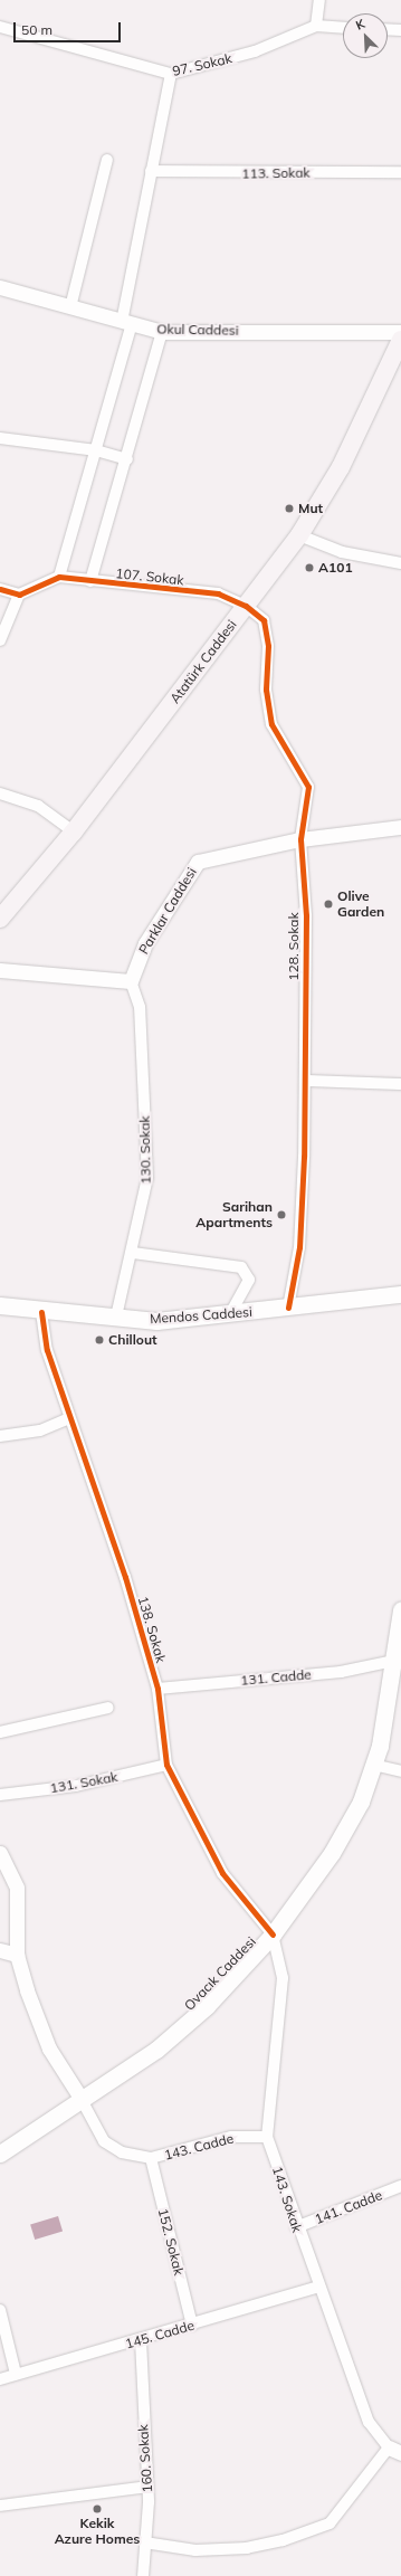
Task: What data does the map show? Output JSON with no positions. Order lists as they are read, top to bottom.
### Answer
{
  "streets": {
    "main road": ["Atatürk Caddesi", "Mendos Caddesi", "Ovacık Caddesi"],
    "street": [
      "97. Sokak",
      "113. Sokak",
      "Okul Caddesi",
      "107. Sokak",
      "Parklar Caddesi",
      "128. Sokak",
      "130. Sokak",
      "138. Sokak",
      "131. Cadde",
      "131. Sokak",
      "143. Cadde",
      "143. Sokak",
      "141. Cadde",
      "152. Sokak",
      "145. Cadde",
      "160. Sokak"
    ]
  },
  "crossings": [
    ["107. Sokak", "Atatürk Caddesi"],
    ["107. Sokak", "128. Sokak"],
    ["Atatürk Caddesi", "128. Sokak"],
    ["Parklar Caddesi", "128. Sokak"],
    ["Parklar Caddesi", "130. Sokak"],
    ["128. Sokak", "Mendos Caddesi"],
    ["130. Sokak", "Mendos Caddesi"],
    ["Mendos Caddesi", "138. Sokak"],
    ["138. Sokak", "131. Cadde"],
    ["138. Sokak", "131. Sokak"],
    ["138. Sokak", "Ovacık Caddesi"],
    ["138. Sokak", "143. Sokak"],
    ["131. Cadde", "Ovacık Caddesi"],
    ["Ovacık Caddesi", "143. Cadde"],
    ["Ovacık Caddesi", "143. Sokak"],
    ["143. Cadde", "143. Sokak"],
    ["143. Cadde", "152. Sokak"],
    ["143. Sokak", "141. Cadde"],
    ["143. Sokak", "145. Cadde"],
    ["152. Sokak", "145. Cadde"],
    ["145. Cadde", "160. Sokak"]
  ],
  "places": [
    "Mut",
    "A101",
    "Olive Garden",
    "Sarihan Apartments",
    "Chillout",
    "Kekik Azure Homes"
  ],
  "scale_bar": "50 m",
  "north": "top left"
}
